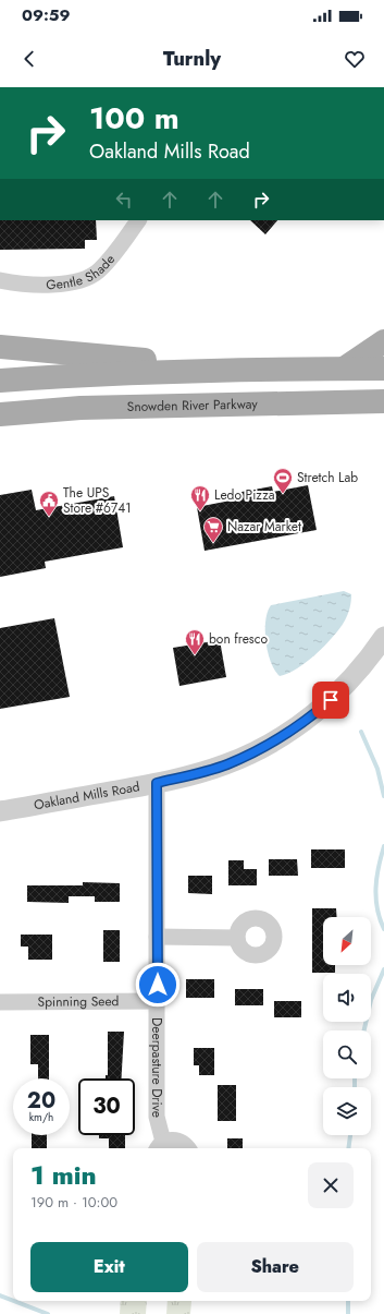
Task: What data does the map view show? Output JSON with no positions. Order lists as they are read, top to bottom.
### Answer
{
  "streets": {
    "main road": ["Snowden River Parkway"],
    "street": [
      "Gentle Shade",
      "Oakland Mills Road",
      "Spinning Seed",
      "Deerpasture Drive"
    ]
  },
  "crossings": [
    ["Oakland Mills Road", "Deerpasture Drive"],
    ["Spinning Seed", "Deerpasture Drive"]
  ],
  "places": {
    "sports": ["Stretch Lab"],
    "restaurant": ["Ledo Pizza", "bon fresco"],
    "public building": ["The UPS Store #6741"],
    "supermarket": ["Nazar Market"]
  },
  "north": "bottom left",
  "page": {
    "status": "09:59",
    "header": "Turnly",
    "turn": ["100 m", "Oakland Mills Road"],
    "speed": "20 km/h",
    "limit": "30",
    "heading": ["1 min", "190 m · 10:00"],
    "buttons": ["Exit", "Share"]
  }
}
